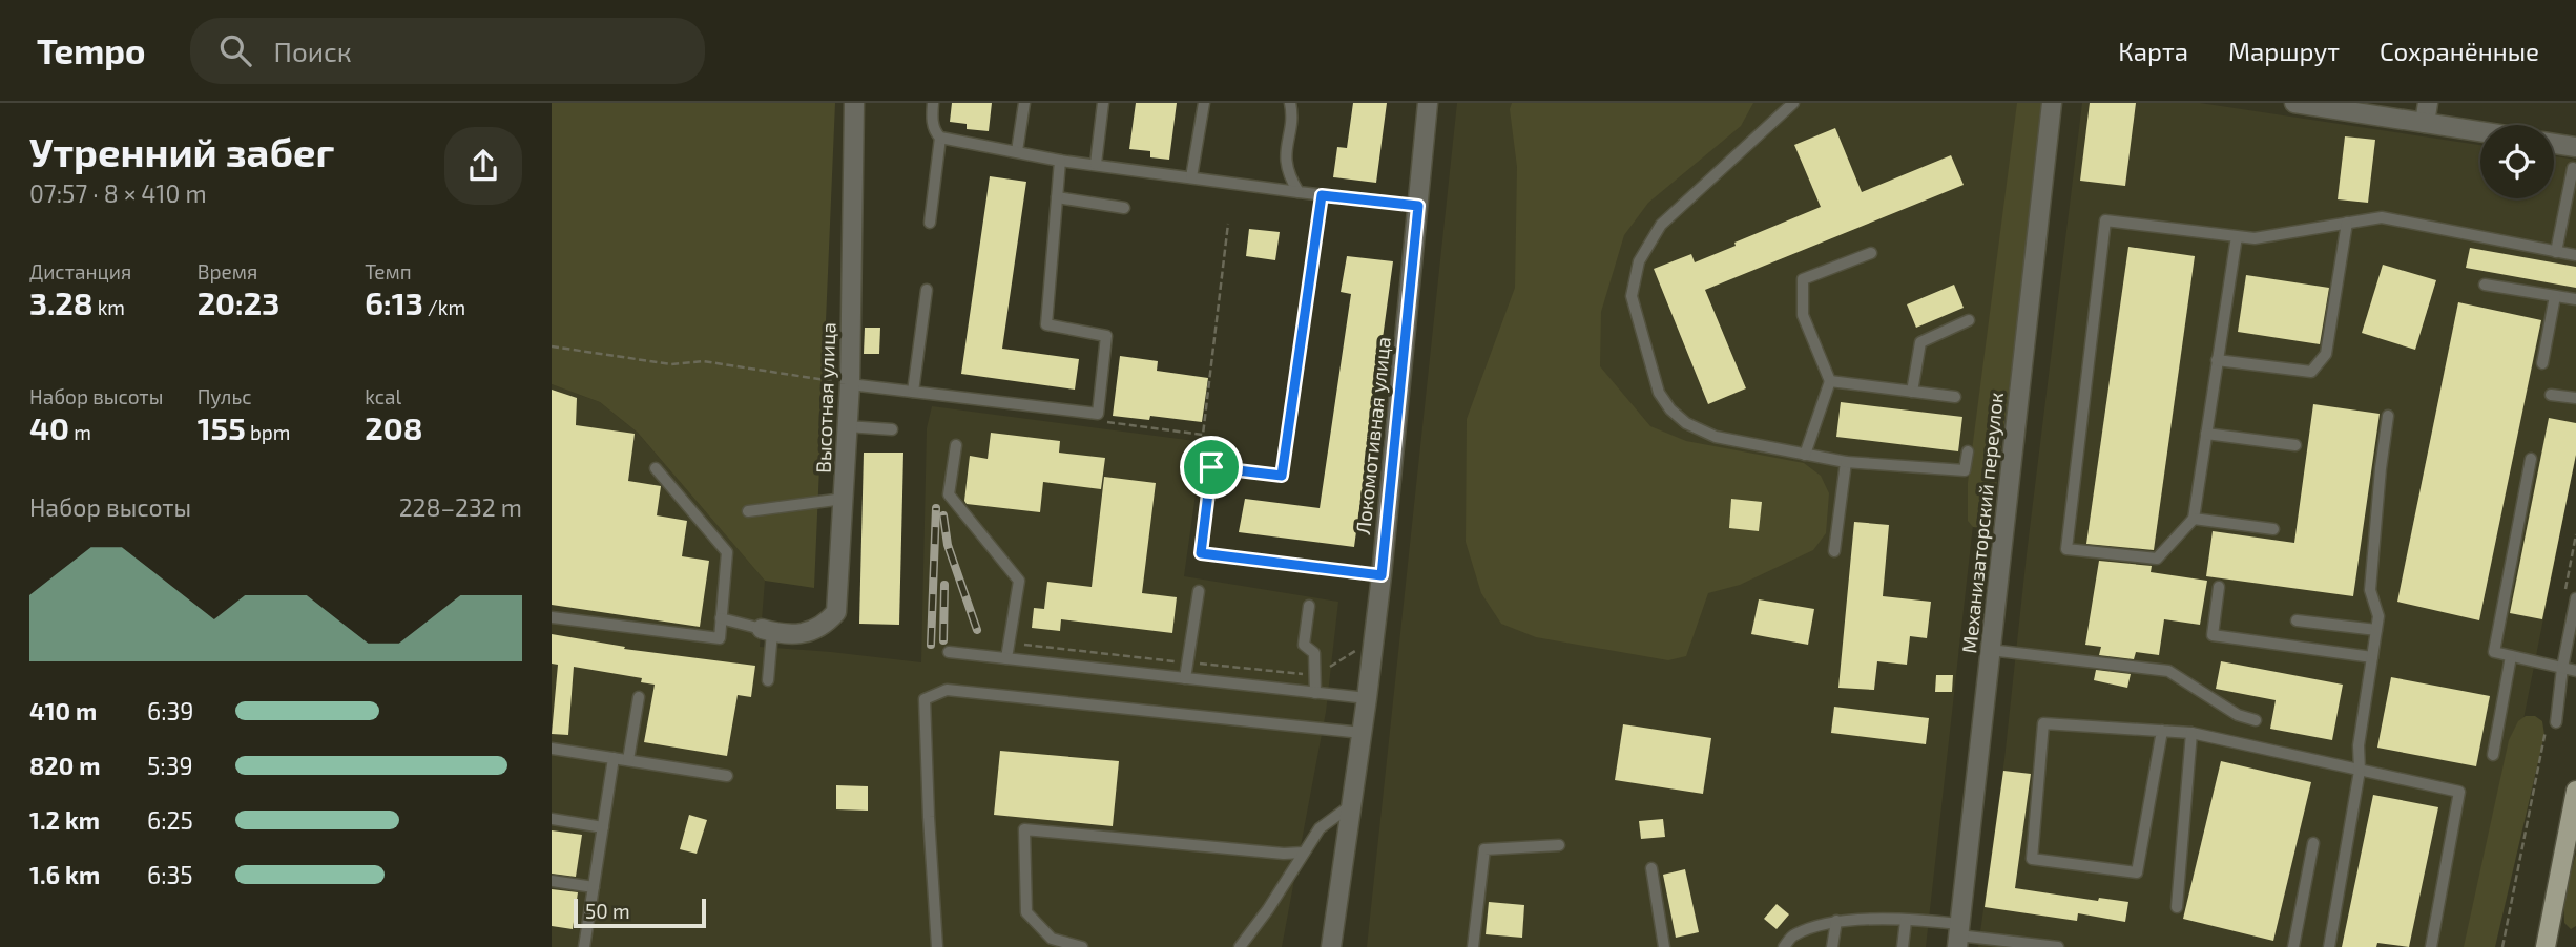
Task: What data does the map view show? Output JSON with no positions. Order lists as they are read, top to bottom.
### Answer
{
  "streets": {
    "street": ["Высотная улица", "Локомотивная улица", "Механизаторский переулок"]
  },
  "scale_bar": "50 m",
  "page": {
    "header": "Tempo",
    "search": "Поиск",
    "nav": ["Карта", "Маршрут", "Сохранённые"],
    "heading": ["Утренний забег", "07:57 · 8 × 410 m"],
    "stats": [
      ["Дистанция", "3.28 km"],
      ["Время", "20:23"],
      ["Темп", "6:13 /km"],
      ["Набор высоты", "40 m"],
      ["Пульс", "155 bpm"],
      ["kcal", "208"]
    ],
    "chart": ["Набор высоты", "228–232 m"],
    "list": [
      {
        "name": "410 m",
        "note": "6:39"
      },
      {
        "name": "820 m",
        "note": "5:39"
      },
      {
        "name": "1.2 km",
        "note": "6:25"
      },
      {
        "name": "1.6 km",
        "note": "6:35"
      }
    ],
    "scale": "50 m"
  }
}
